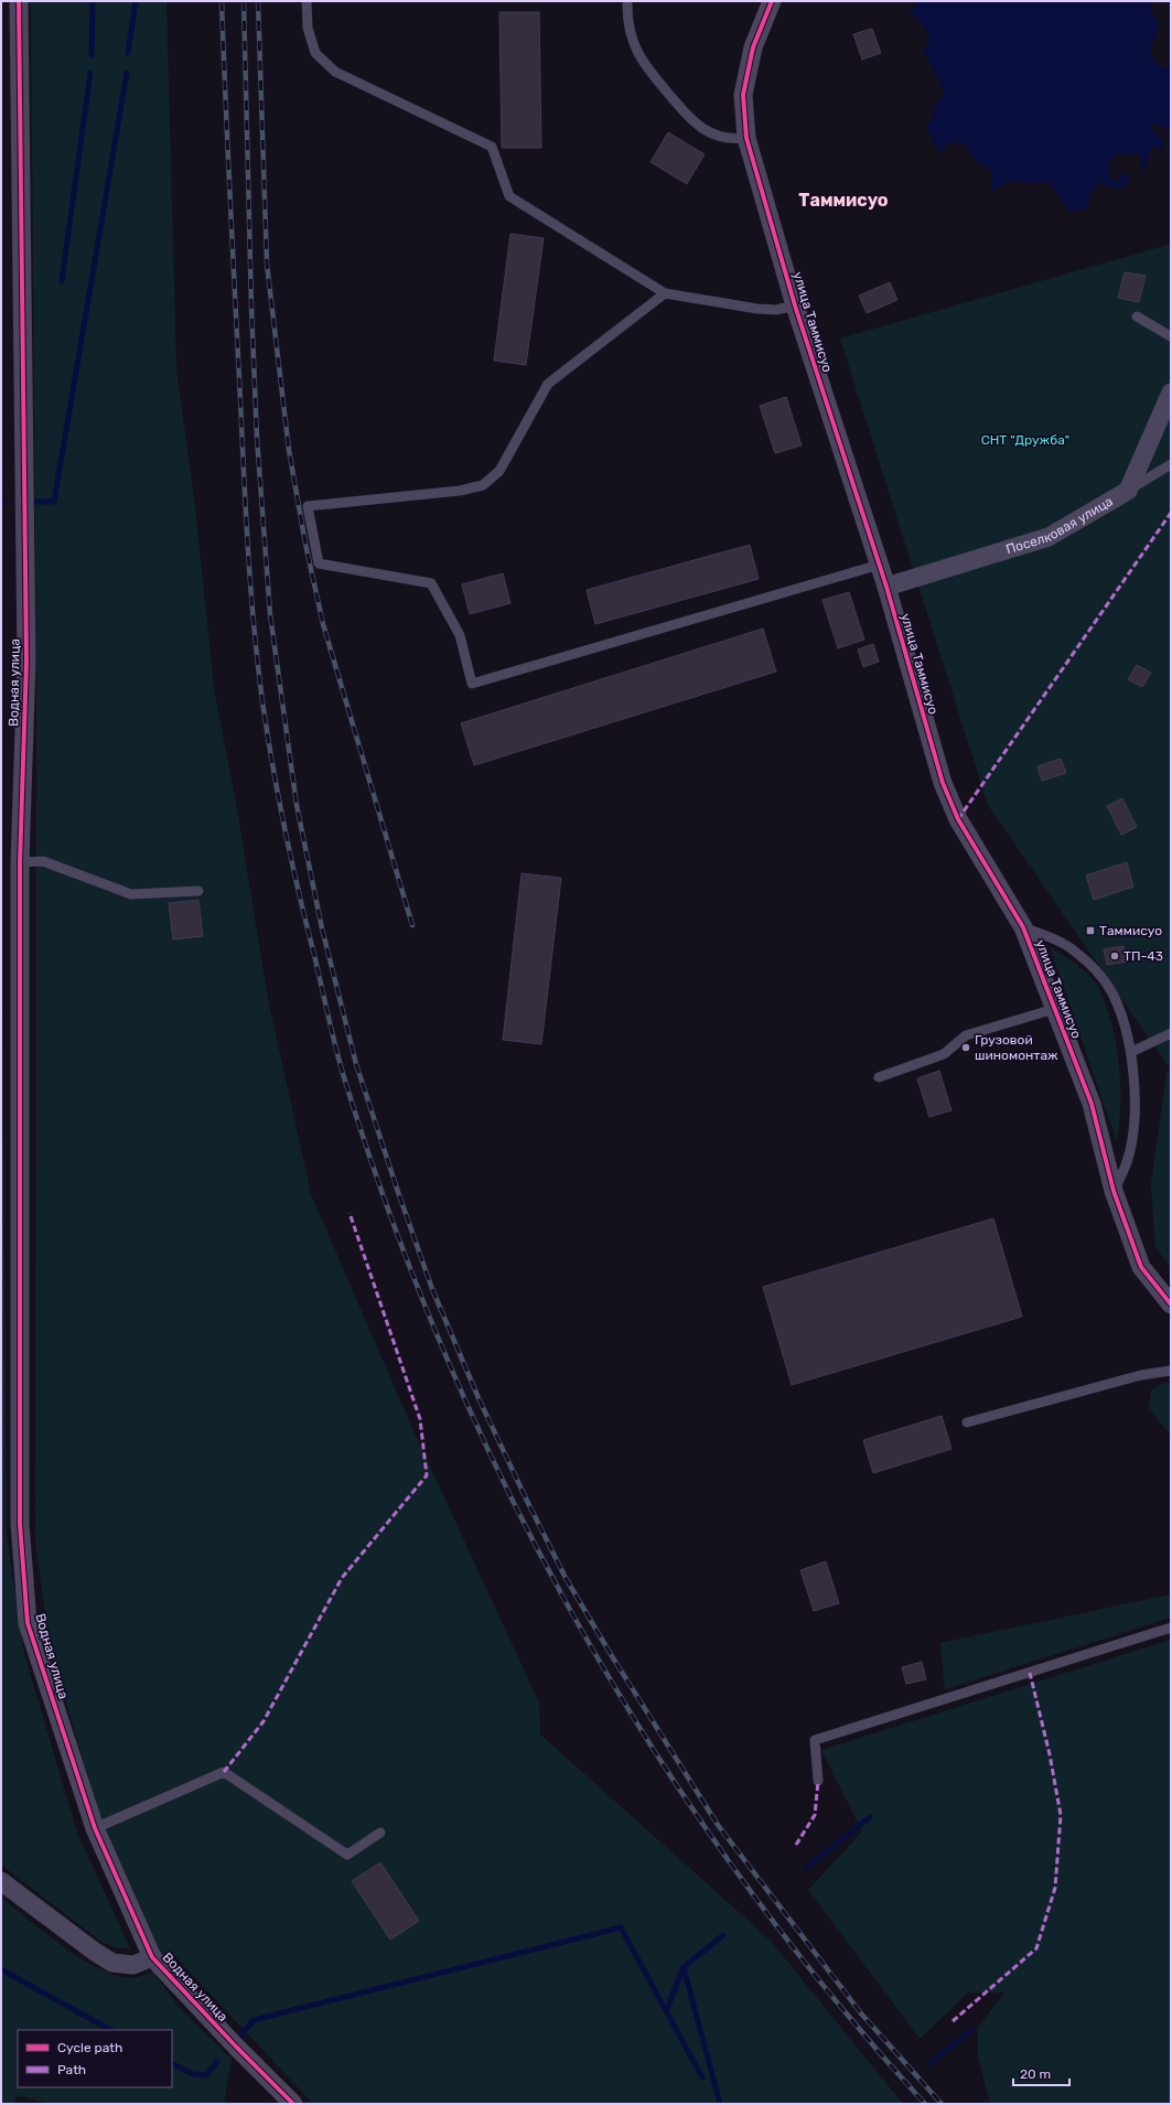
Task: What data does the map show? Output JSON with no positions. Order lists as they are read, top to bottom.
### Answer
{
  "streets": {
    "street": ["улица Таммисуо", "Поселковая улица", "Водная улица"]
  },
  "crossings": [
    ["улица Таммисуо", "Поселковая улица"]
  ],
  "districts": ["Таммисуо"],
  "parks": ["СНТ \"Дружба\""],
  "places": {
    "transit": ["Таммисуо"],
    "other": ["ТП-43", "Грузовой шиномонтаж"]
  },
  "legend": ["Cycle path", "Path"],
  "scale_bar": "20 m"
}
